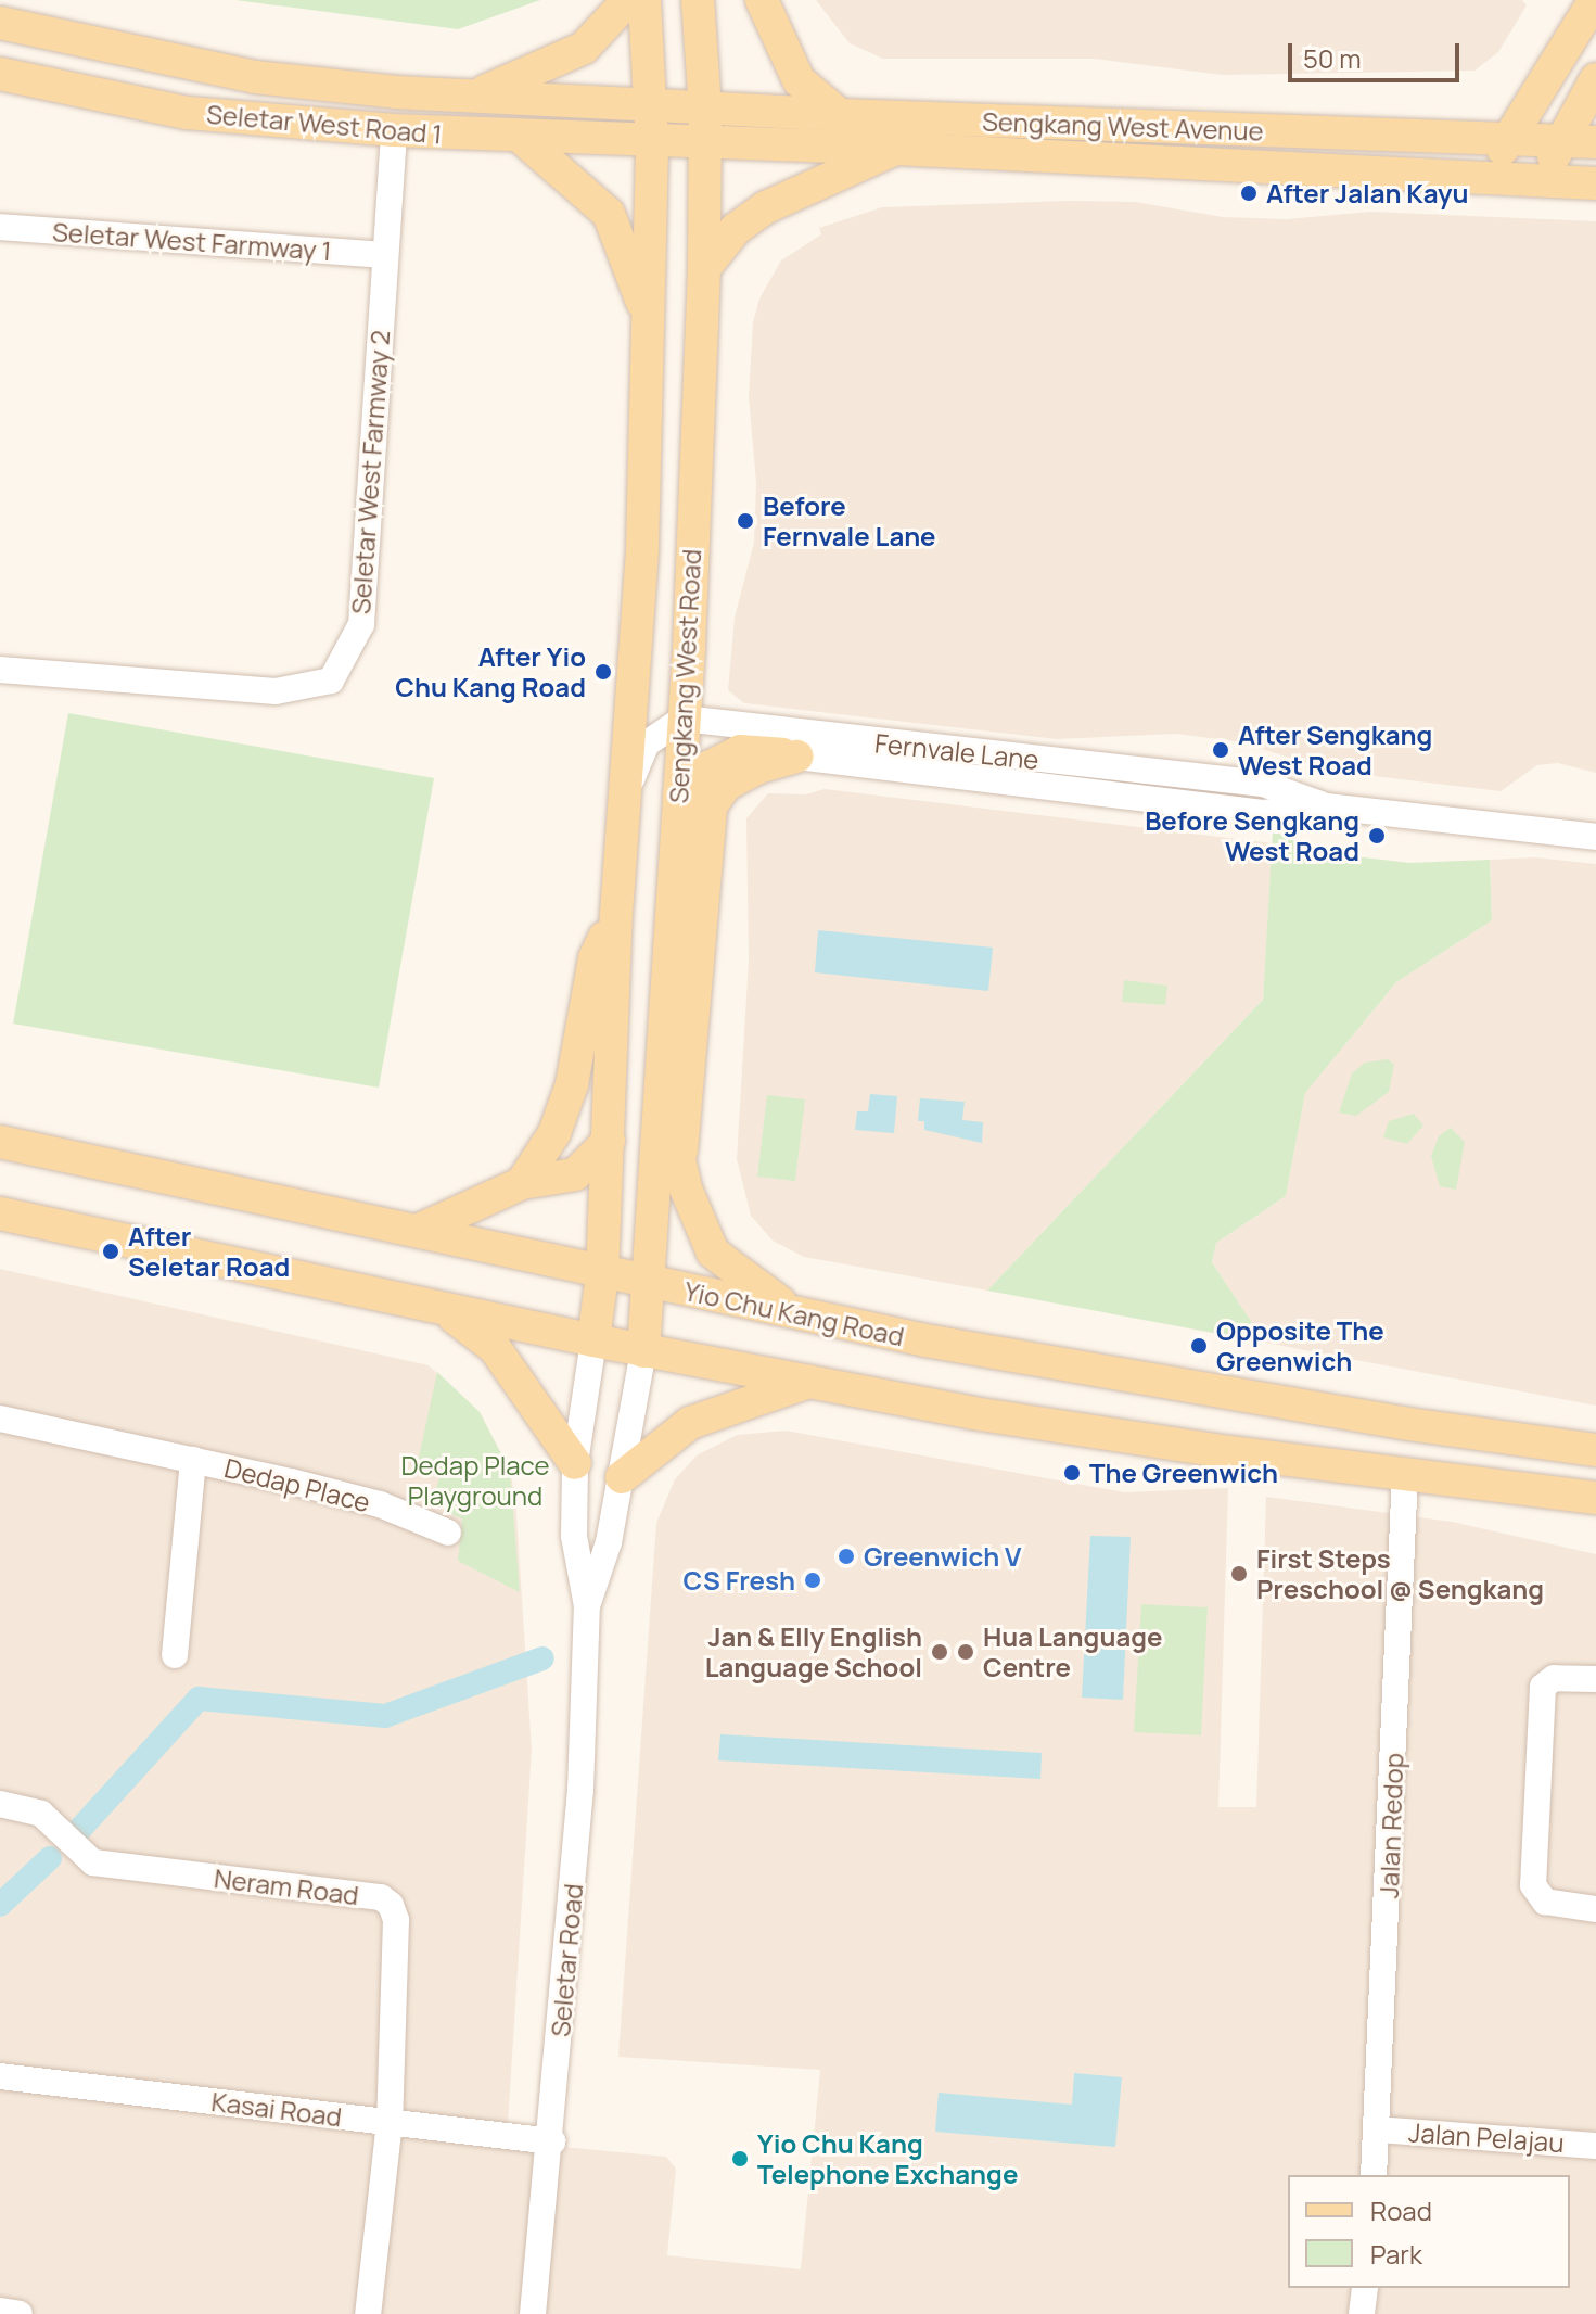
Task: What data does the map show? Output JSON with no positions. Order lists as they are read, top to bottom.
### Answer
{
  "streets": {
    "main road": [
      "Seletar West Road 1",
      "Sengkang West Avenue",
      "Sengkang West Road",
      "Yio Chu Kang Road"
    ],
    "street": [
      "Seletar West Farmway 1",
      "Seletar West Farmway 2",
      "Fernvale Lane",
      "Dedap Place",
      "Jalan Redop",
      "Neram Road",
      "Seletar Road",
      "Kasai Road",
      "Jalan Pelajau"
    ]
  },
  "crossings": [
    ["Seletar West Road 1", "Sengkang West Avenue"],
    ["Seletar West Road 1", "Seletar West Farmway 2"],
    ["Seletar West Road 1", "Sengkang West Road"],
    ["Sengkang West Avenue", "Sengkang West Road"],
    ["Seletar West Farmway 1", "Seletar West Farmway 2"],
    ["Sengkang West Road", "Fernvale Lane"],
    ["Sengkang West Road", "Yio Chu Kang Road"],
    ["Sengkang West Road", "Seletar Road"],
    ["Jalan Redop", "Jalan Pelajau"],
    ["Neram Road", "Kasai Road"],
    ["Seletar Road", "Kasai Road"]
  ],
  "parks": ["Dedap Place Playground"],
  "places": [
    "After Jalan Kayu",
    "Before Fernvale Lane",
    "After Yio Chu Kang Road",
    "After Sengkang West Road",
    "Before Sengkang West Road",
    "After Seletar Road",
    "Opposite The Greenwich",
    "The Greenwich",
    "Greenwich V",
    "First Steps Preschool @ Sengkang",
    "CS Fresh",
    "Jan & Elly English Language School",
    "Hua Language Centre",
    "Yio Chu Kang Telephone Exchange"
  ],
  "legend": ["Road", "Park"],
  "scale_bar": "50 m"
}
